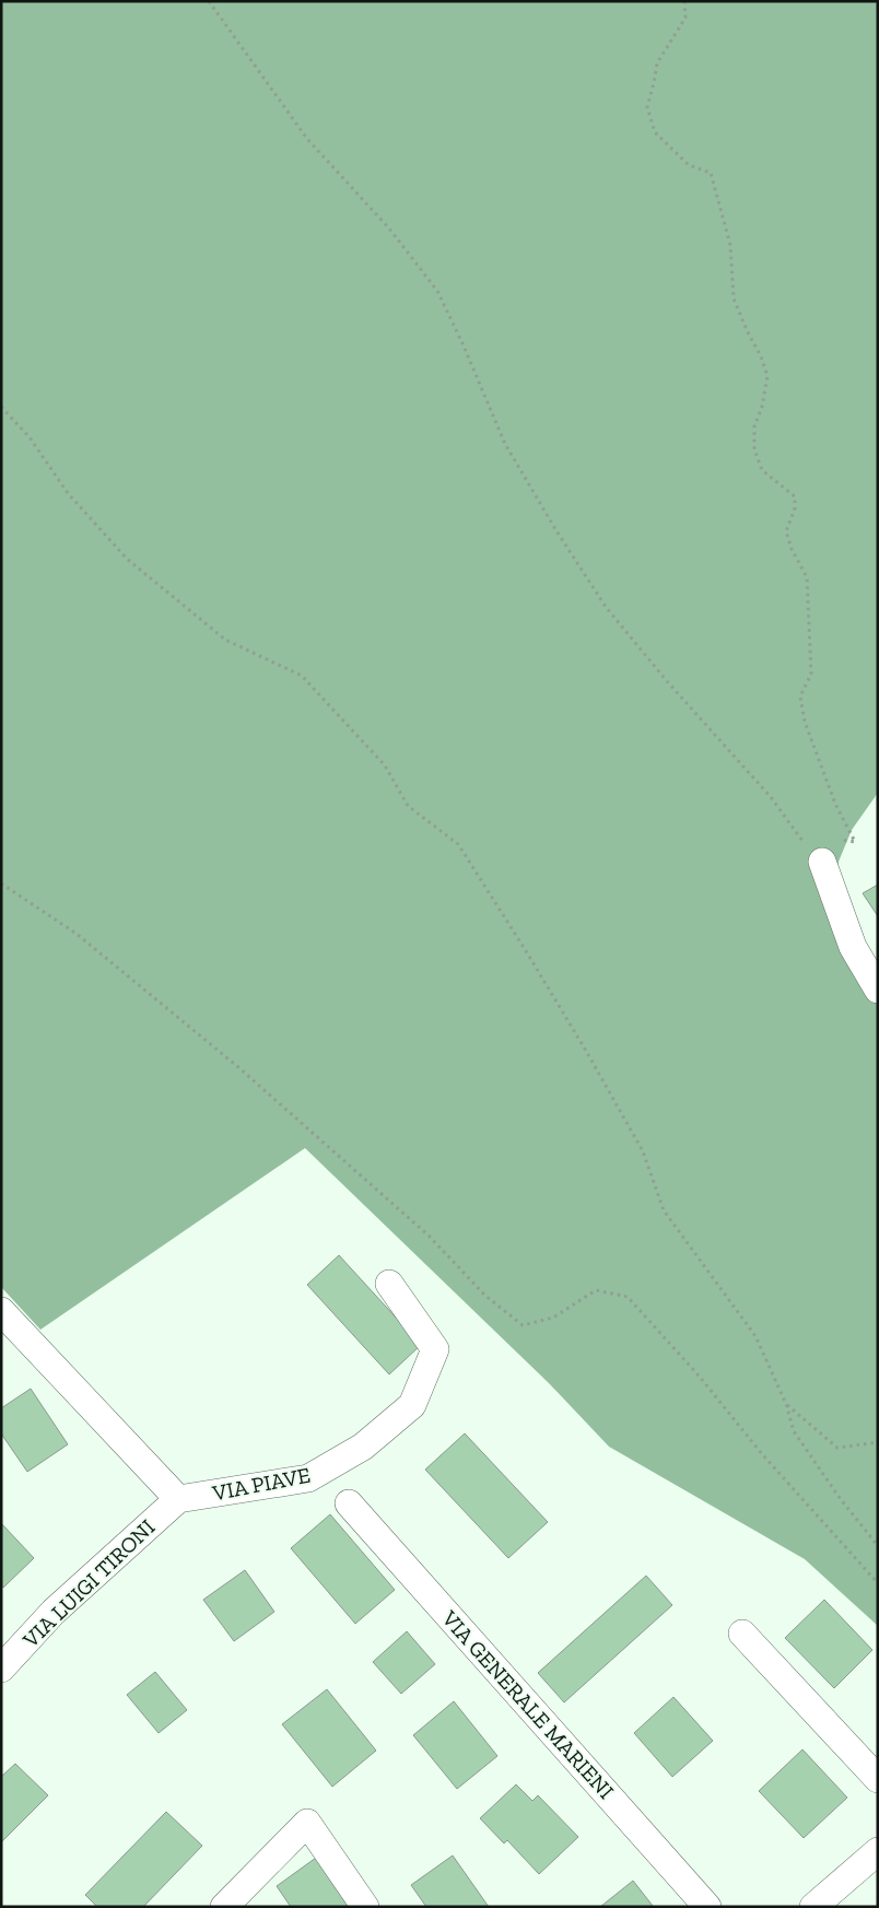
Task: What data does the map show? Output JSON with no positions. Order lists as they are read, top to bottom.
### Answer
{
  "streets": {
    "street": ["VIA PIAVE", "VIA LUIGI TIRONI", "VIA GENERALE MARIENI"]
  },
  "crossings": [
    ["VIA PIAVE", "VIA LUIGI TIRONI"]
  ]
}
